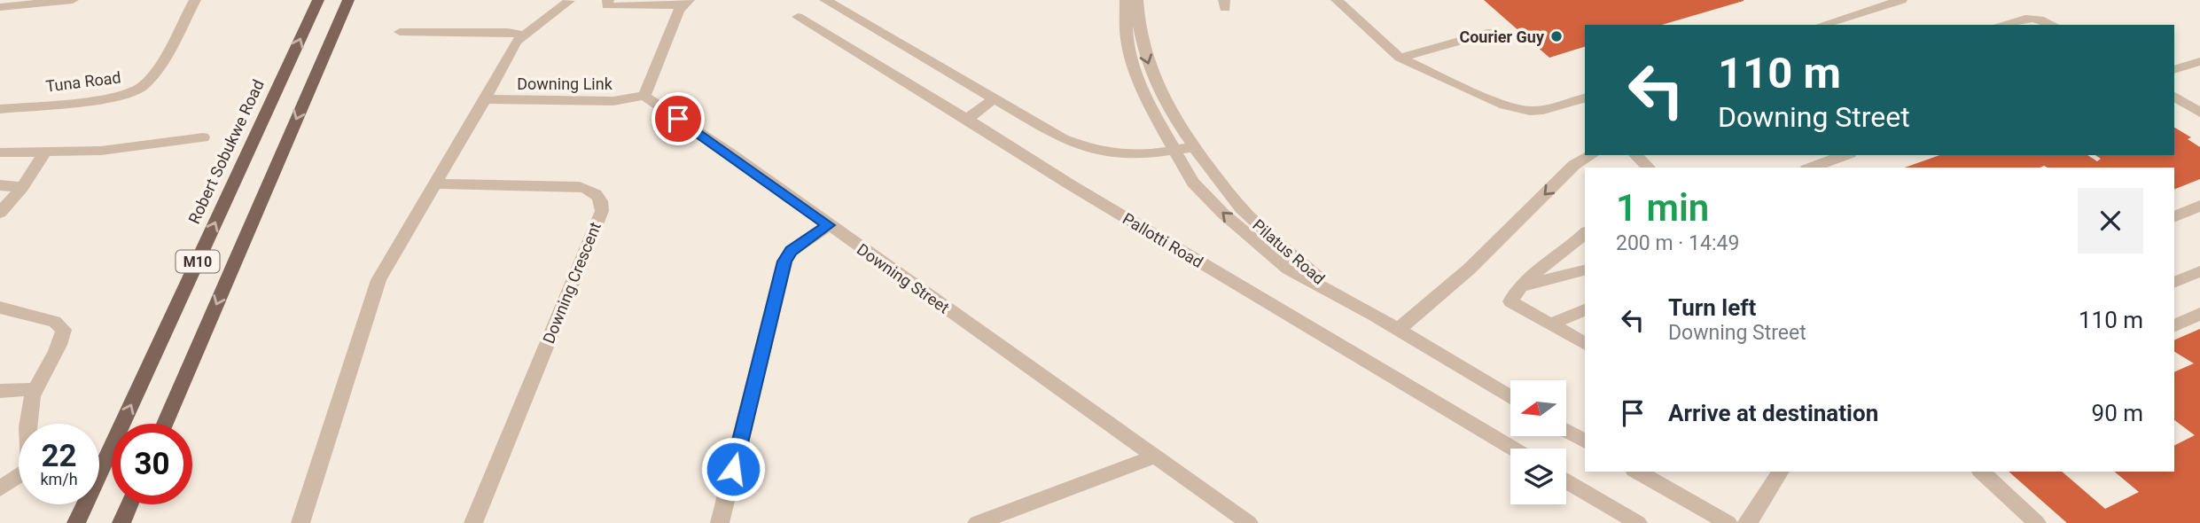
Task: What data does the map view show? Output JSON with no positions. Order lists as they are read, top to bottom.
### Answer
{
  "streets": {
    "main road": ["Robert Sobukwe Road", "M10"],
    "street": [
      "Tuna Road",
      "Downing Link",
      "Pallotti Road",
      "Pilatus Road",
      "Downing Street",
      "Downing Crescent"
    ]
  },
  "crossings": [
    ["Downing Link", "Downing Street"]
  ],
  "places": ["Courier Guy"],
  "north": "left",
  "page": {
    "turn": ["110 m", "Downing Street"],
    "heading": ["1 min", "200 m · 14:49"],
    "list": [
      {
        "name": "Turn left",
        "note": "Downing Street",
        "value": "110 m"
      },
      {
        "name": "Arrive at destination",
        "value": "90 m"
      }
    ],
    "speed": "22 km/h",
    "limit": "30"
  }
}
